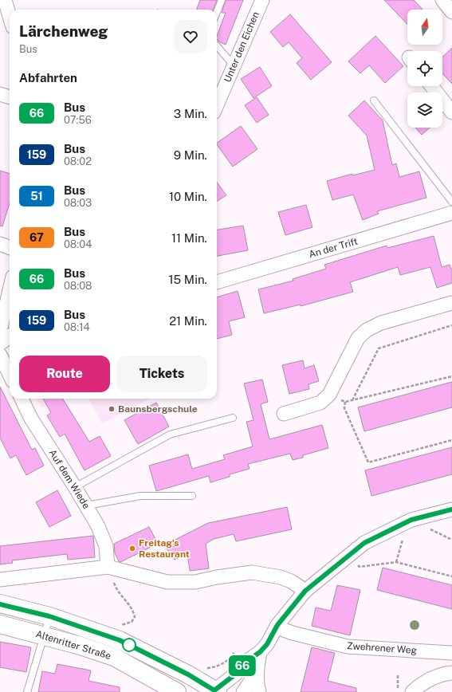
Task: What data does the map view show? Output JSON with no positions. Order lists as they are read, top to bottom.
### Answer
{
  "streets": {
    "main road": ["Altenritter Straße"],
    "street": [
      "Unter den Eichen",
      "An der Trift",
      "Auf dem Wiede",
      "Zwehrener Weg"
    ]
  },
  "places": ["Baunsbergschule", "Freitag's Restaurant"],
  "lines": ["bus line 66"],
  "north": "top",
  "page": {
    "on_map": "66",
    "heading": [
      ["Lärchenweg", "Bus"],
      "Abfahrten"
    ],
    "list": [
      {
        "mark": "66",
        "name": "Bus",
        "note": "07:56",
        "value": "3 Min."
      },
      {
        "mark": "159",
        "name": "Bus",
        "note": "08:02",
        "value": "9 Min."
      },
      {
        "mark": "51",
        "name": "Bus",
        "note": "08:03",
        "value": "10 Min."
      },
      {
        "mark": "67",
        "name": "Bus",
        "note": "08:04",
        "value": "11 Min."
      },
      {
        "mark": "66",
        "name": "Bus",
        "note": "08:08",
        "value": "15 Min."
      },
      {
        "mark": "159",
        "name": "Bus",
        "note": "08:14",
        "value": "21 Min."
      }
    ],
    "buttons": ["Route", "Tickets"]
  }
}
